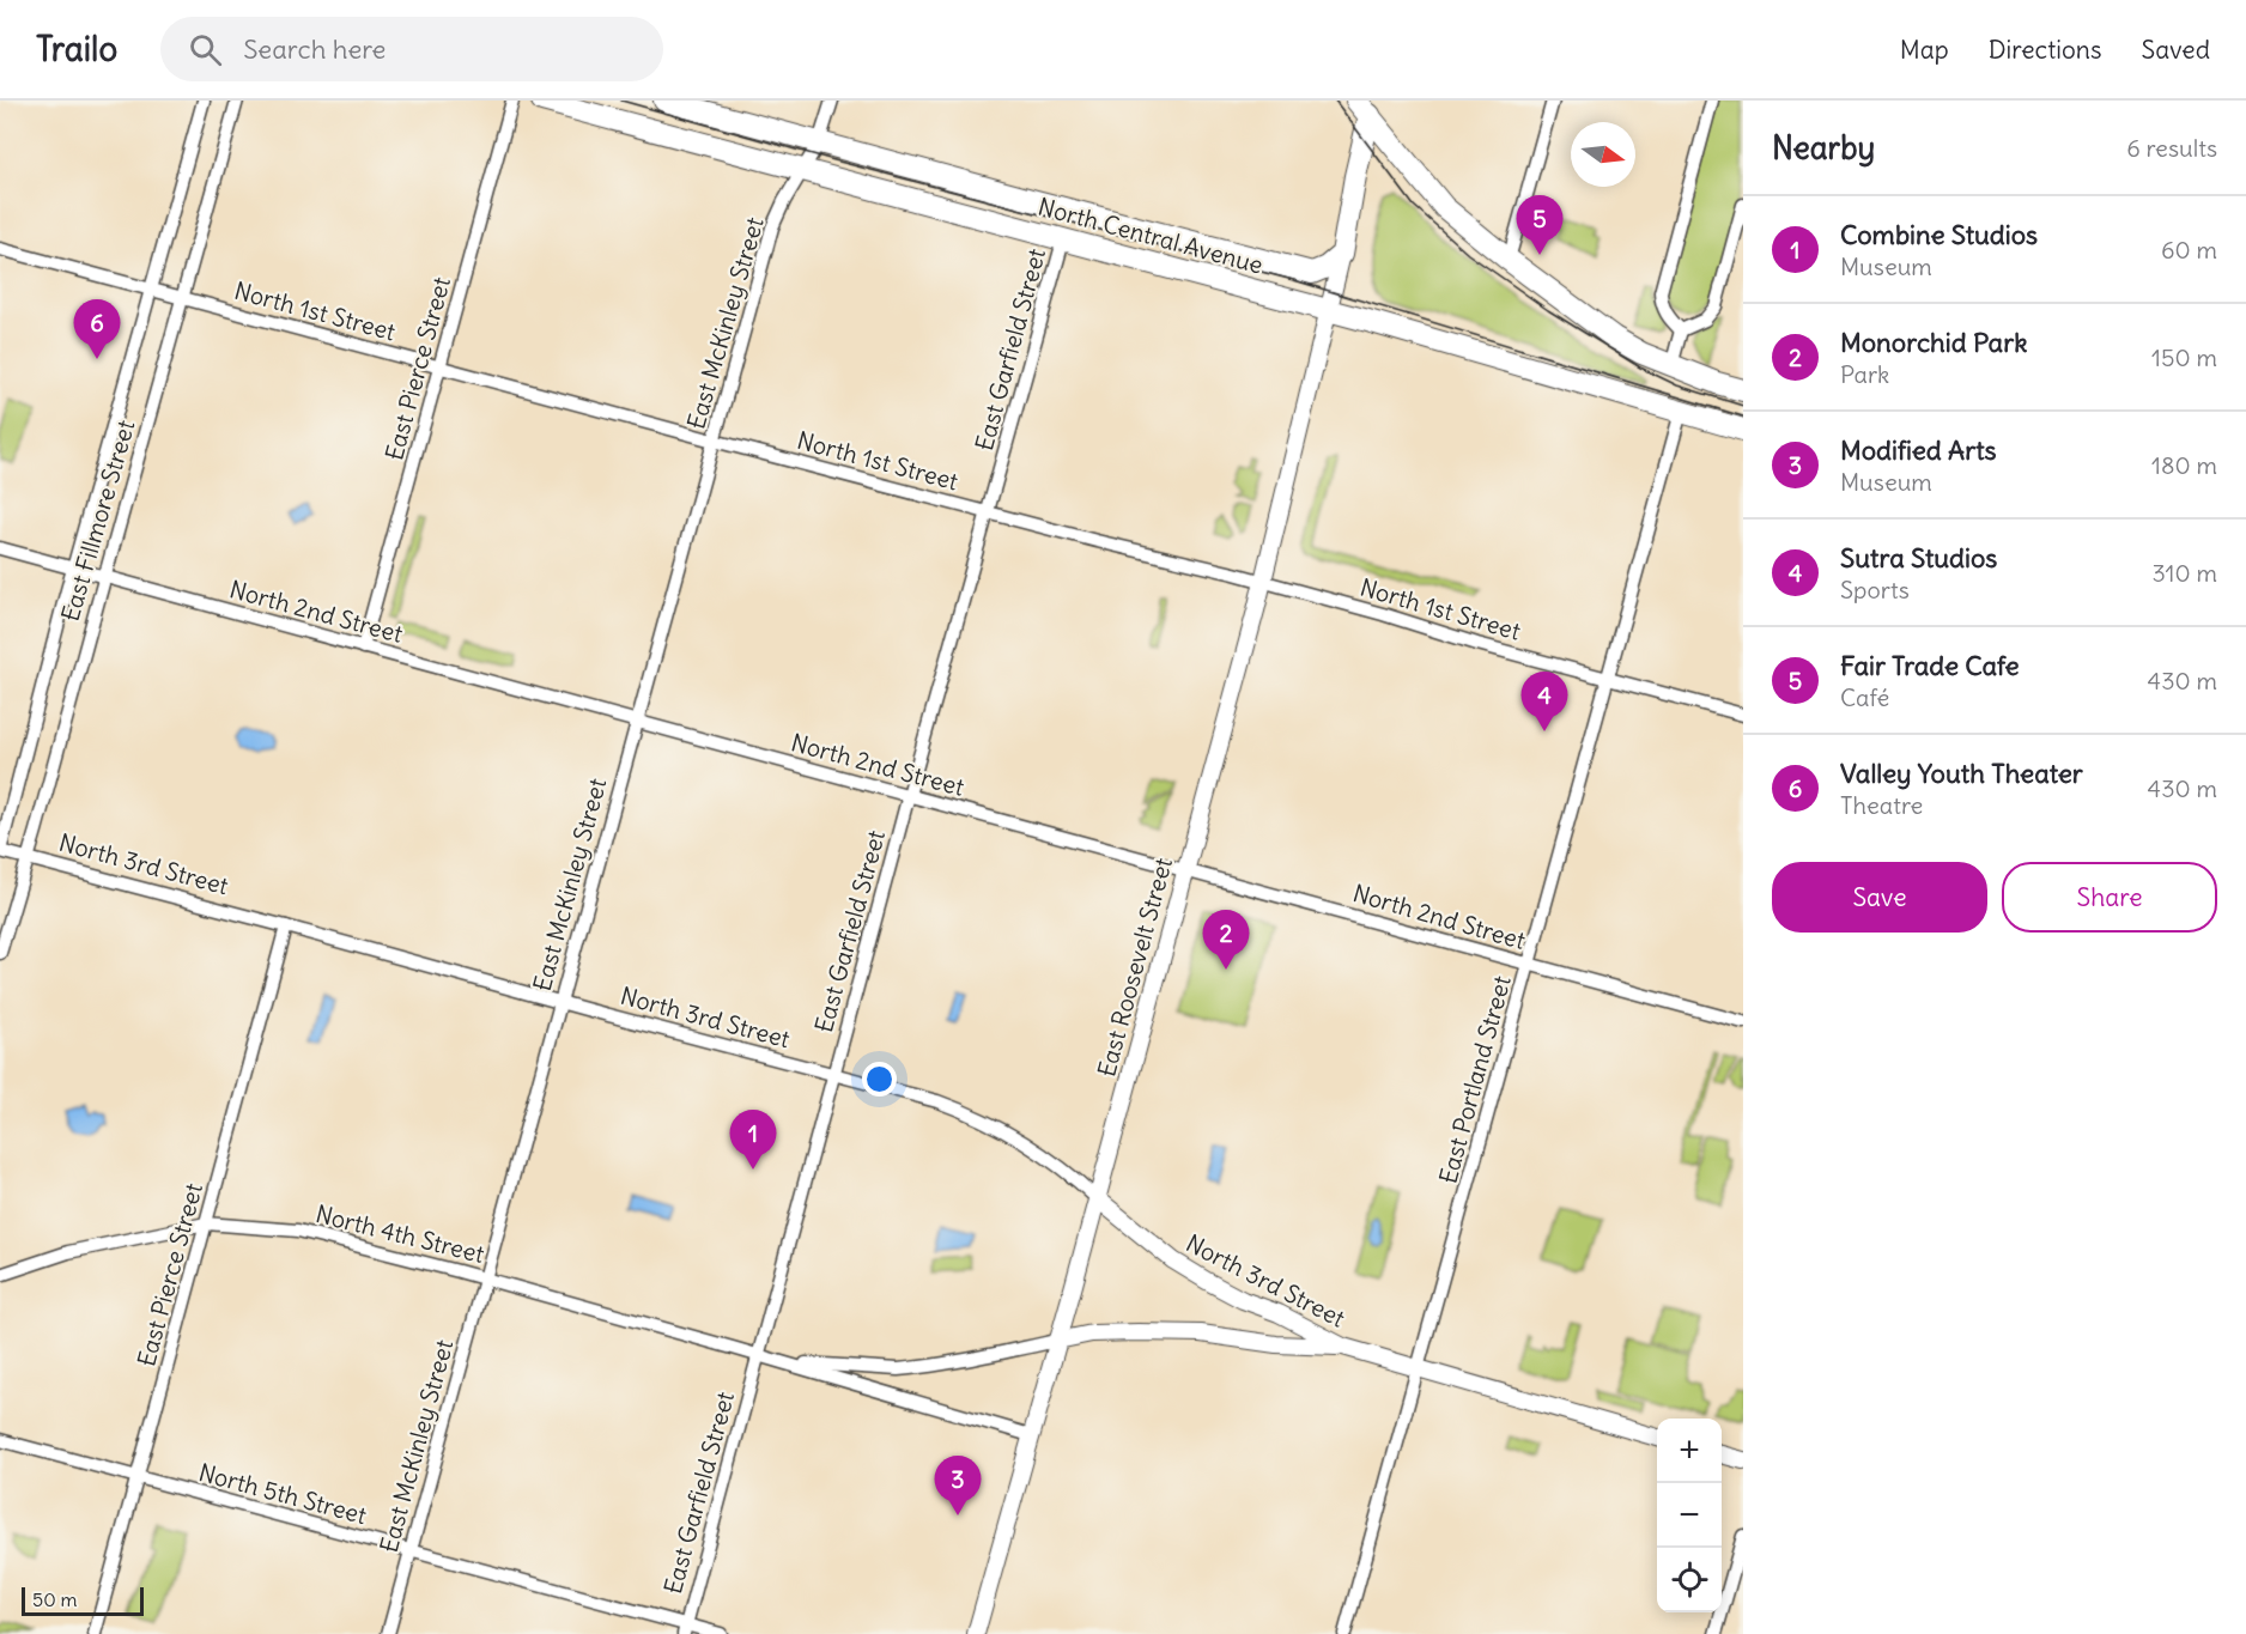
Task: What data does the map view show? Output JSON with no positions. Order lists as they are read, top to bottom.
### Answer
{
  "streets": {
    "main road": ["North Central Avenue"],
    "street": [
      "North 1st Street",
      "East McKinley Street",
      "East Garfield Street",
      "East Pierce Street",
      "East Fillmore Street",
      "North 2nd Street",
      "North 3rd Street",
      "East Roosevelt Street",
      "East Portland Street",
      "North 4th Street",
      "North 5th Street"
    ]
  },
  "crossings": [
    ["North Central Avenue", "East McKinley Street"],
    ["North Central Avenue", "East Garfield Street"],
    ["North Central Avenue", "East Roosevelt Street"],
    ["North Central Avenue", "East Portland Street"],
    ["North 1st Street", "East McKinley Street"],
    ["North 1st Street", "East Garfield Street"],
    ["North 1st Street", "East Pierce Street"],
    ["North 1st Street", "East Fillmore Street"],
    ["North 1st Street", "East Roosevelt Street"],
    ["North 1st Street", "East Portland Street"],
    ["East McKinley Street", "North 2nd Street"],
    ["East McKinley Street", "North 3rd Street"],
    ["East McKinley Street", "North 4th Street"],
    ["East McKinley Street", "North 5th Street"],
    ["East Garfield Street", "North 2nd Street"],
    ["East Garfield Street", "North 3rd Street"],
    ["East Garfield Street", "North 4th Street"],
    ["East Garfield Street", "North 5th Street"],
    ["East Pierce Street", "North 2nd Street"],
    ["East Pierce Street", "North 3rd Street"],
    ["East Pierce Street", "North 4th Street"],
    ["East Pierce Street", "North 5th Street"],
    ["East Fillmore Street", "North 2nd Street"],
    ["East Fillmore Street", "North 3rd Street"],
    ["North 2nd Street", "East Roosevelt Street"],
    ["North 2nd Street", "East Portland Street"],
    ["North 3rd Street", "East Roosevelt Street"],
    ["North 3rd Street", "East Portland Street"],
    ["North 3rd Street", "North 4th Street"],
    ["East Roosevelt Street", "North 4th Street"]
  ],
  "scale_bar": "50 m",
  "north": "right",
  "page": {
    "header": "Trailo",
    "search": "Search here",
    "nav": ["Map", "Directions", "Saved"],
    "heading": ["Nearby", "6 results"],
    "list": [
      {
        "mark": "1",
        "name": "Combine Studios",
        "note": "Museum",
        "value": "60 m"
      },
      {
        "mark": "2",
        "name": "Monorchid Park",
        "note": "Park",
        "value": "150 m"
      },
      {
        "mark": "3",
        "name": "Modified Arts",
        "note": "Museum",
        "value": "180 m"
      },
      {
        "mark": "4",
        "name": "Sutra Studios",
        "note": "Sports",
        "value": "310 m"
      },
      {
        "mark": "5",
        "name": "Fair Trade Cafe",
        "note": "Café",
        "value": "430 m"
      },
      {
        "mark": "6",
        "name": "Valley Youth Theater",
        "note": "Theatre",
        "value": "430 m"
      }
    ],
    "pins": [
      "5",
      "6",
      "4",
      "2",
      "1",
      "3"
    ],
    "buttons": ["Save", "Share"],
    "map_buttons": ["+", "−"],
    "scale": "50 m"
  }
}
